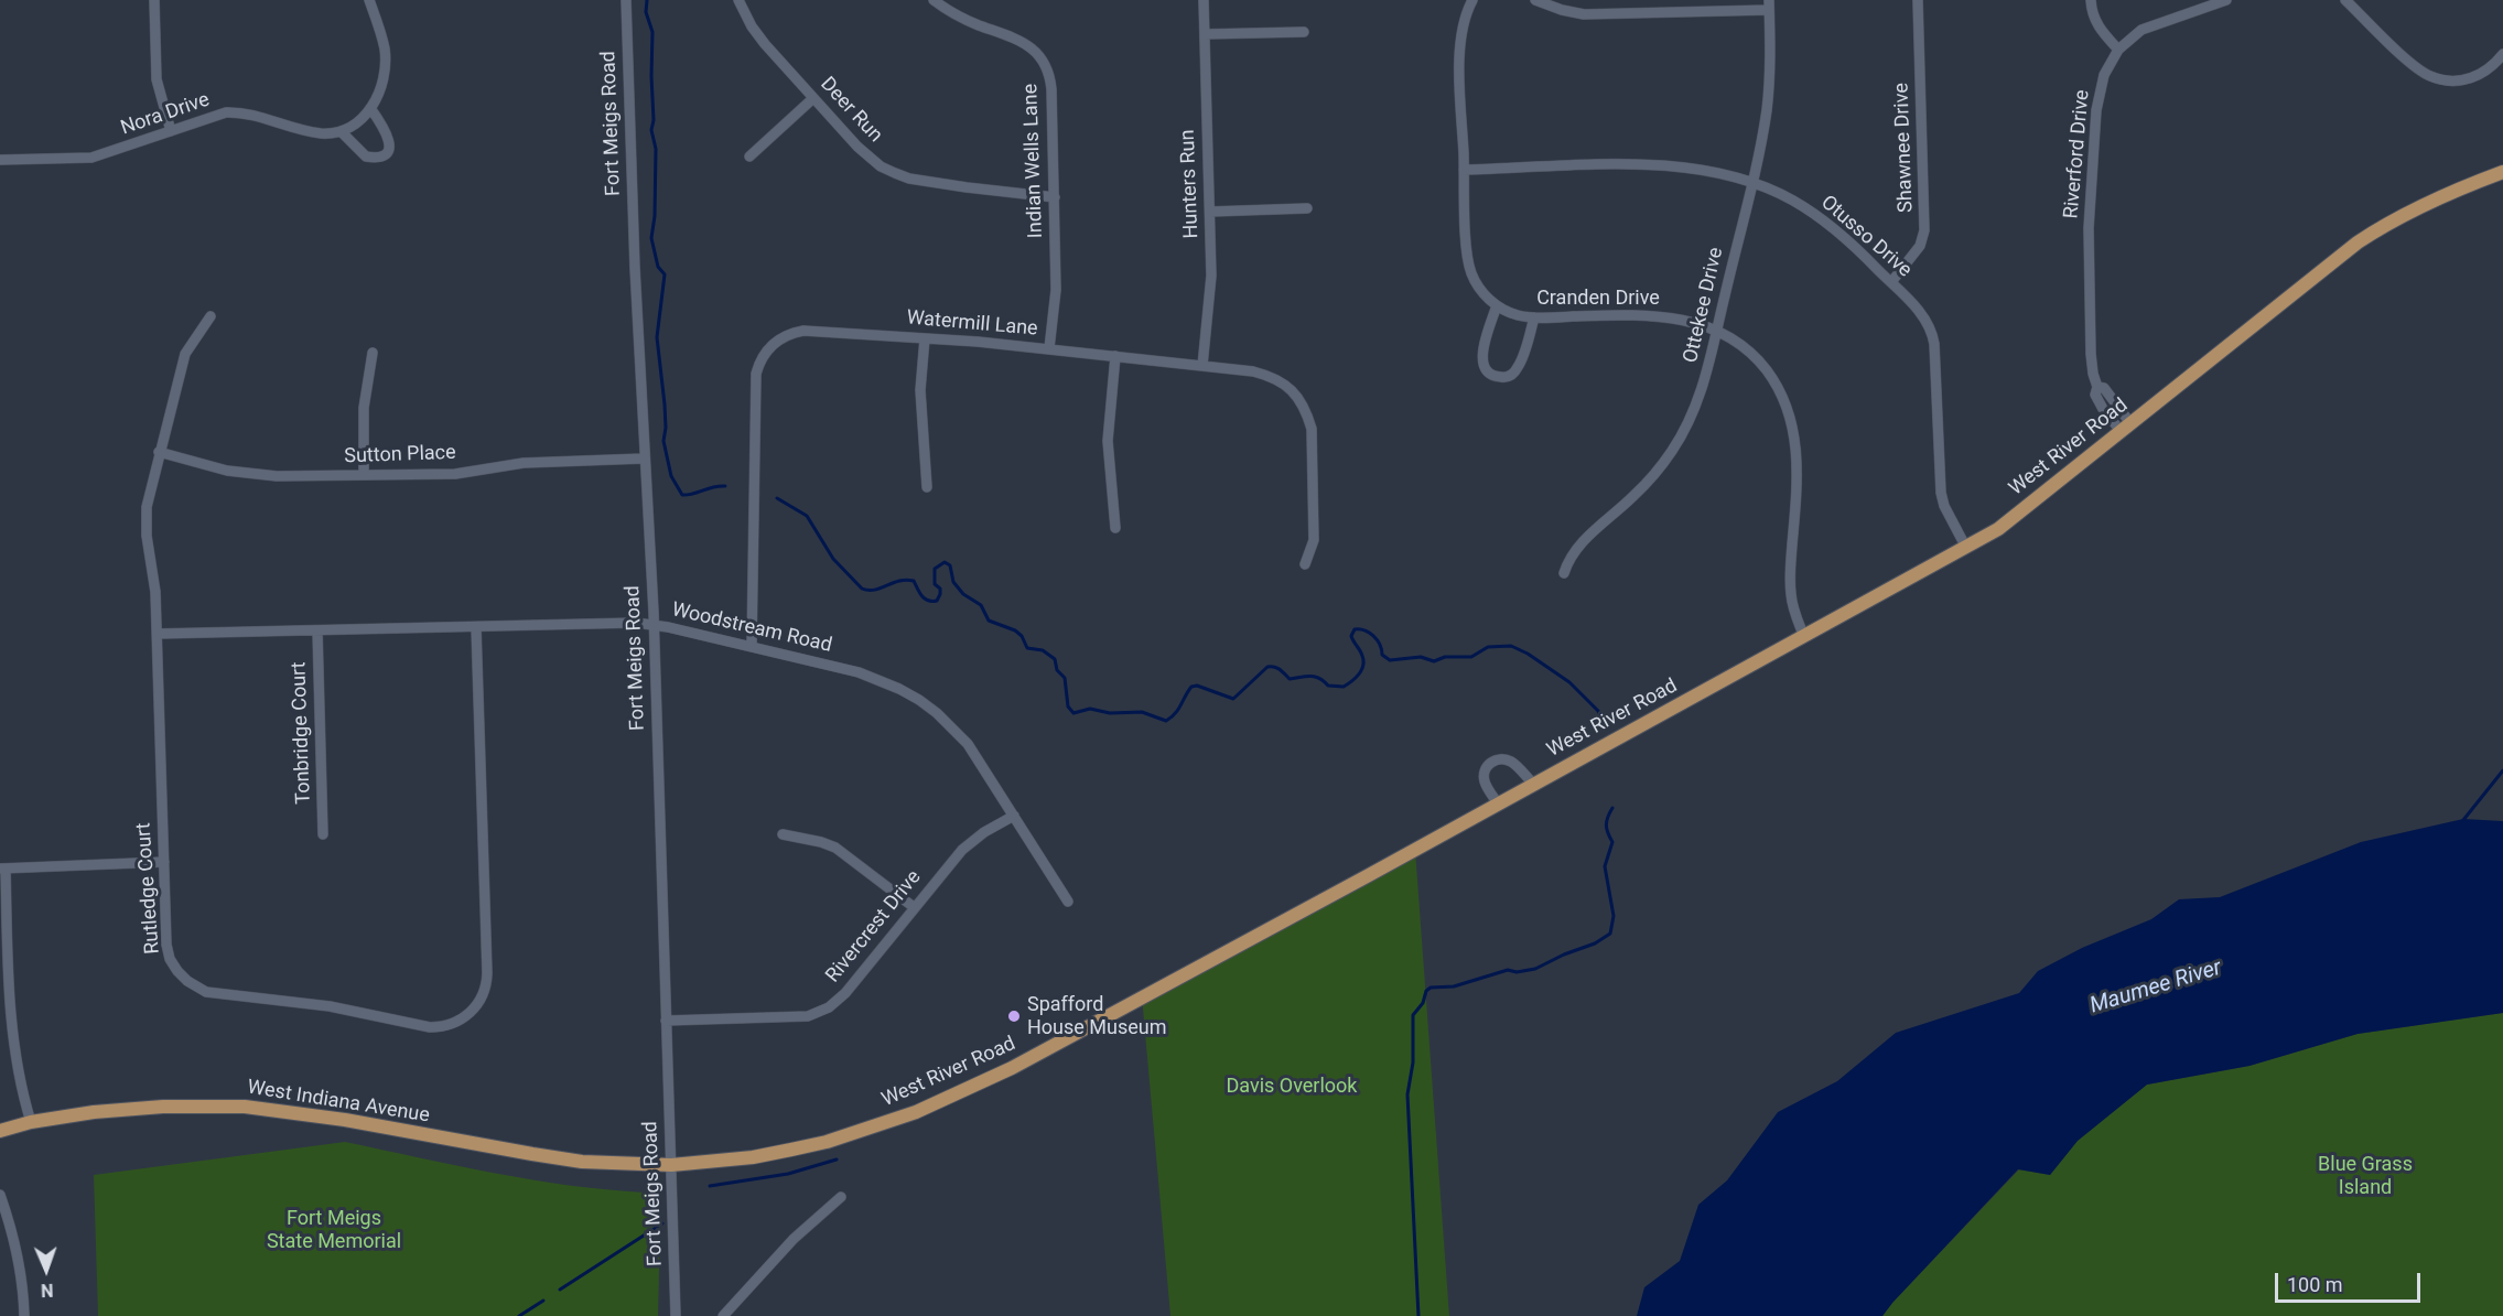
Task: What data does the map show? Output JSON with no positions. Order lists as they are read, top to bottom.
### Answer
{
  "streets": {
    "main road": ["West River Road", "West Indiana Avenue"],
    "street": [
      "Deer Run",
      "Nora Drive",
      "Fort Meigs Road",
      "Shawnee Drive",
      "Riverford Drive",
      "Indian Wells Lane",
      "Hunters Run",
      "Otusso Drive",
      "Cranden Drive",
      "Ottekee Drive",
      "Watermill Lane",
      "Sutton Place",
      "Woodstream Road",
      "Tonbridge Court",
      "Rutledge Court",
      "Rivercrest Drive"
    ]
  },
  "crossings": [
    ["Deer Run", "Indian Wells Lane"],
    ["Fort Meigs Road", "West River Road"],
    ["Fort Meigs Road", "Sutton Place"],
    ["Fort Meigs Road", "Woodstream Road"],
    ["Fort Meigs Road", "Rivercrest Drive"],
    ["Fort Meigs Road", "West Indiana Avenue"],
    ["Shawnee Drive", "Otusso Drive"],
    ["Riverford Drive", "West River Road"],
    ["Indian Wells Lane", "Watermill Lane"],
    ["Hunters Run", "Watermill Lane"],
    ["Otusso Drive", "Ottekee Drive"],
    ["Otusso Drive", "West River Road"],
    ["Cranden Drive", "Ottekee Drive"],
    ["Cranden Drive", "West River Road"],
    ["Watermill Lane", "Woodstream Road"],
    ["West River Road", "West Indiana Avenue"],
    ["Sutton Place", "Rutledge Court"],
    ["Woodstream Road", "Tonbridge Court"],
    ["Woodstream Road", "Rutledge Court"],
    ["Woodstream Road", "Rivercrest Drive"]
  ],
  "water": ["Maumee River"],
  "parks": ["Davis Overlook", "Blue Grass Island", "Fort Meigs State Memorial"],
  "places": ["Spafford House Museum"],
  "scale_bar": "100 m",
  "north": "bottom"
}
